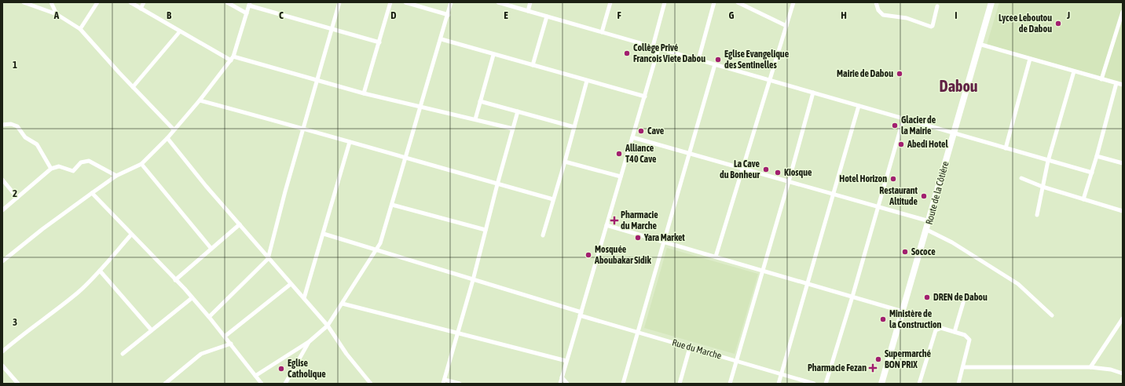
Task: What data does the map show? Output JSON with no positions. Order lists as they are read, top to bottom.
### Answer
{
  "streets": {
    "main road": ["Route de la Côtière"],
    "street": ["Rue du Marche"]
  },
  "districts": ["Dabou"],
  "places": {
    "other": [
      "Lycee Leboutou de Dabou",
      "Collège Privé Francois Viete Dabou",
      "Eglise Evangelique des Sentinelles",
      "Mairie de Dabou",
      "Glacier de la Mairie",
      "Cave",
      "Abedi Hotel",
      "Alliance T40 Cave",
      "La Cave du Bonheur",
      "Kiosque",
      "Hotel Horizon",
      "Restaurant Altitude",
      "Yara Market",
      "Sococe",
      "Mosquée Aboubakar Sidik",
      "DREN de Dabou",
      "Ministère de la Construction",
      "Supermarché BON PRIX",
      "Eglise Catholique"
    ],
    "health": ["Pharmacie du Marche", "Pharmacie Fezan"]
  },
  "grid": {
    "columns": [
      "A",
      "B",
      "C",
      "D",
      "E",
      "F",
      "G",
      "H",
      "I",
      "J"
    ],
    "rows": ["1", "2", "3"]
  }
}
